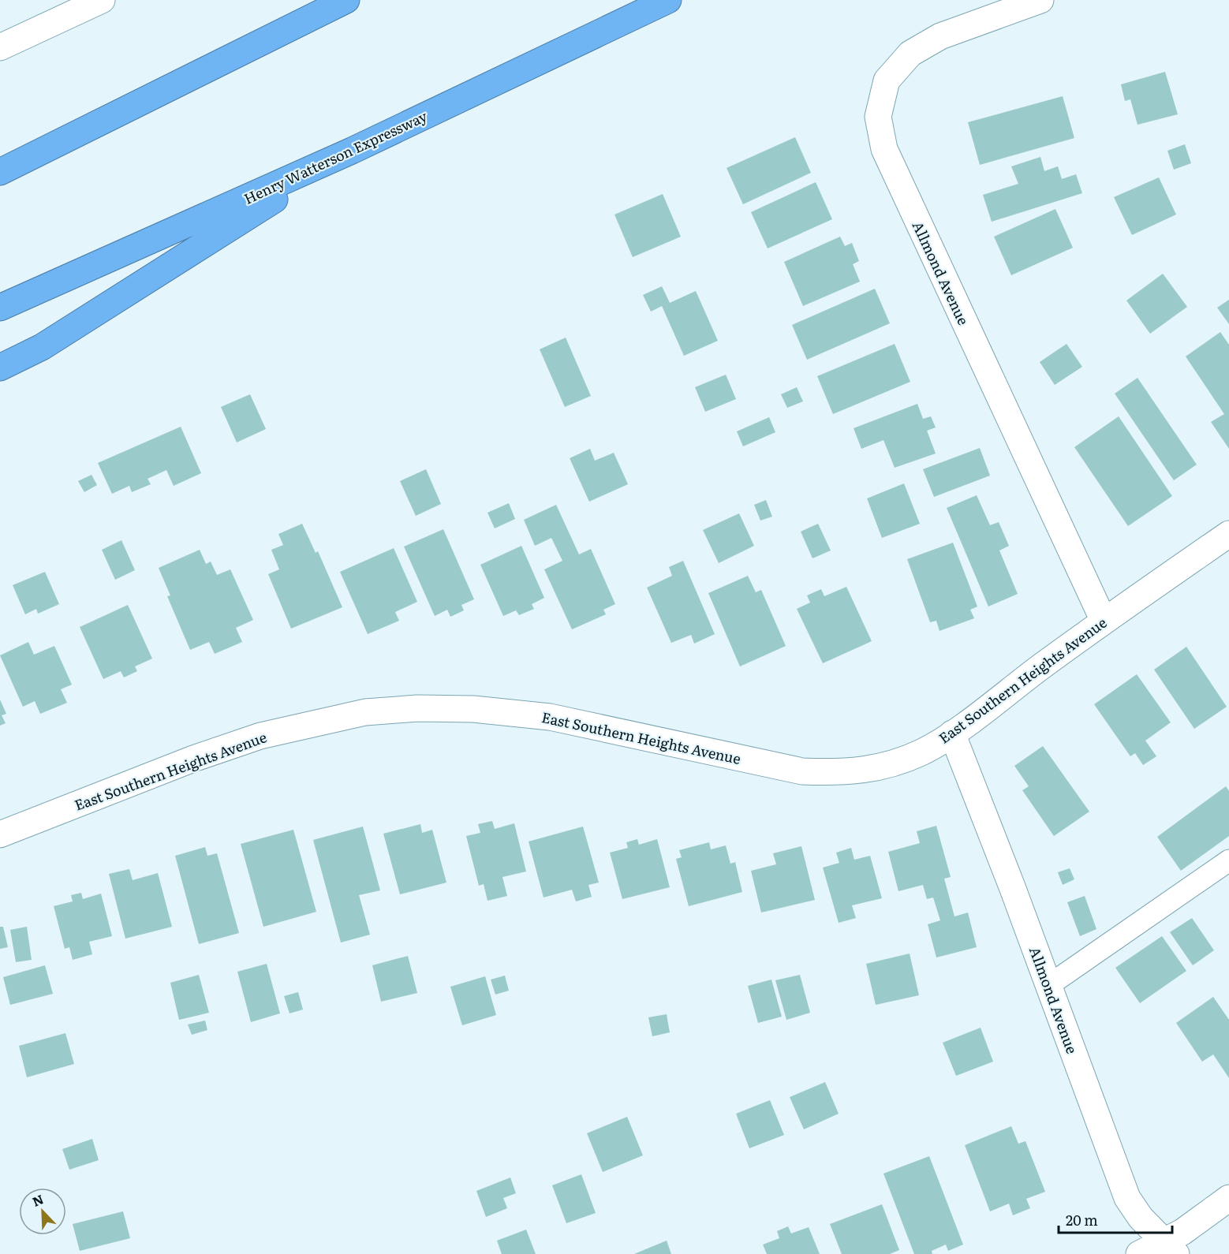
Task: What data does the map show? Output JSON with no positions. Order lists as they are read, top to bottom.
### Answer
{
  "streets": {
    "highway": ["Henry Watterson Expressway"],
    "street": ["Allmond Avenue", "East Southern Heights Avenue"]
  },
  "crossings": [
    ["Allmond Avenue", "East Southern Heights Avenue"]
  ],
  "scale_bar": "20 m",
  "north": "top left"
}
